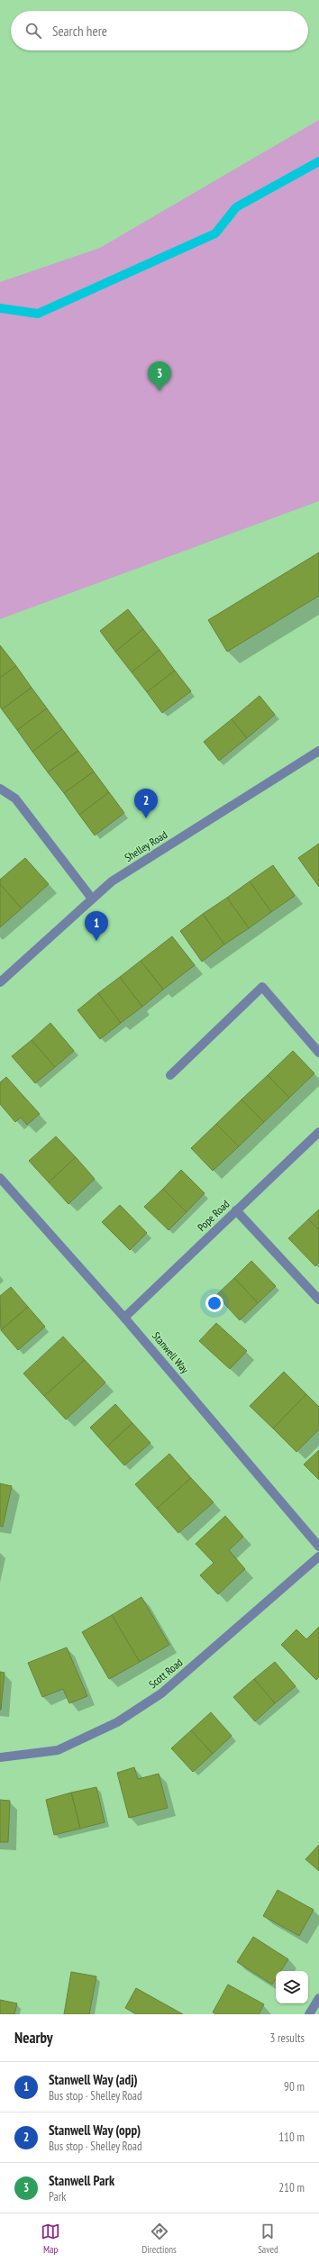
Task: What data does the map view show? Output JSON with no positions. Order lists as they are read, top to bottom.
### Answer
{
  "streets": {
    "street": [
      "Shelley Road",
      "Pope Road",
      "Stanwell Way",
      "Scott Road"
    ]
  },
  "crossings": [
    ["Pope Road", "Stanwell Way"]
  ],
  "page": {
    "search": "Search here",
    "pins": ["3", "2", "1"],
    "heading": ["Nearby", "3 results"],
    "list": [
      {
        "mark": "1",
        "name": "Stanwell Way (adj)",
        "note": "Bus stop · Shelley Road",
        "value": "90 m"
      },
      {
        "mark": "2",
        "name": "Stanwell Way (opp)",
        "note": "Bus stop · Shelley Road",
        "value": "110 m"
      },
      {
        "mark": "3",
        "name": "Stanwell Park",
        "note": "Park",
        "value": "210 m"
      }
    ],
    "nav": ["Map", "Directions", "Saved"]
  }
}
